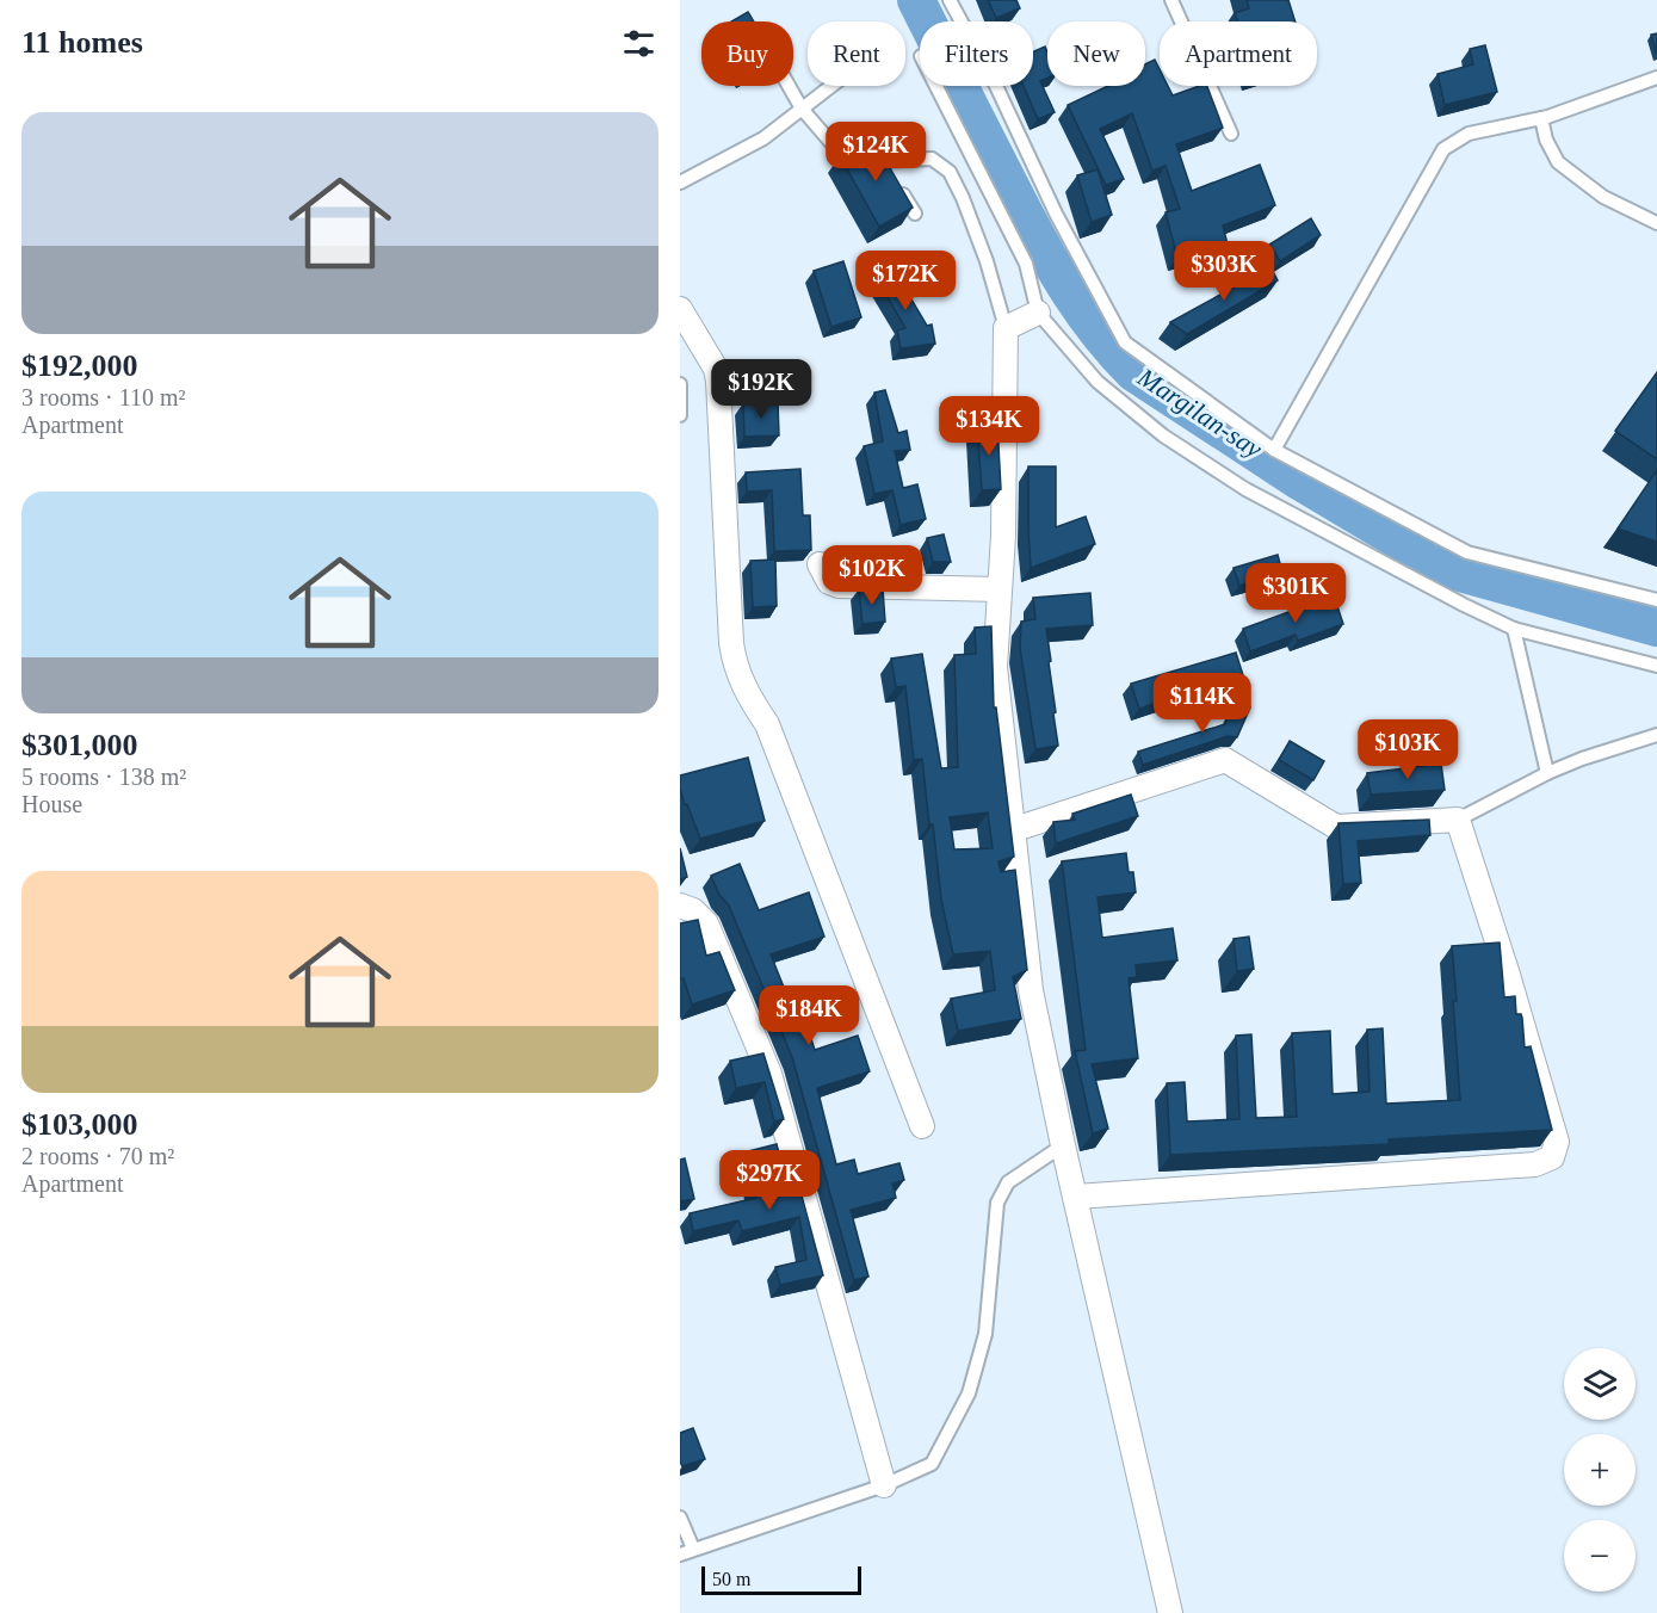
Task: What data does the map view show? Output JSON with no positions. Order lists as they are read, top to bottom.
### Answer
{
  "water": ["Margilan-say"],
  "scale_bar": "50 m",
  "page": {
    "heading": "11 homes",
    "chip": [
      "Buy",
      "Rent",
      "Filters",
      "New",
      "Apartment"
    ],
    "list": [
      {
        "name": "$192,000",
        "note": "3 rooms · 110 m² · Apartment"
      },
      {
        "name": "$301,000",
        "note": "5 rooms · 138 m² · House"
      },
      {
        "name": "$103,000",
        "note": "2 rooms · 70 m² · Apartment"
      }
    ],
    "price": [
      "$124K",
      "$303K",
      "$172K",
      "$192K",
      "$134K",
      "$102K",
      "$301K",
      "$114K",
      "$103K",
      "$184K",
      "$297K"
    ],
    "map_buttons": ["+", "−"],
    "scale": "50 m"
  }
}
